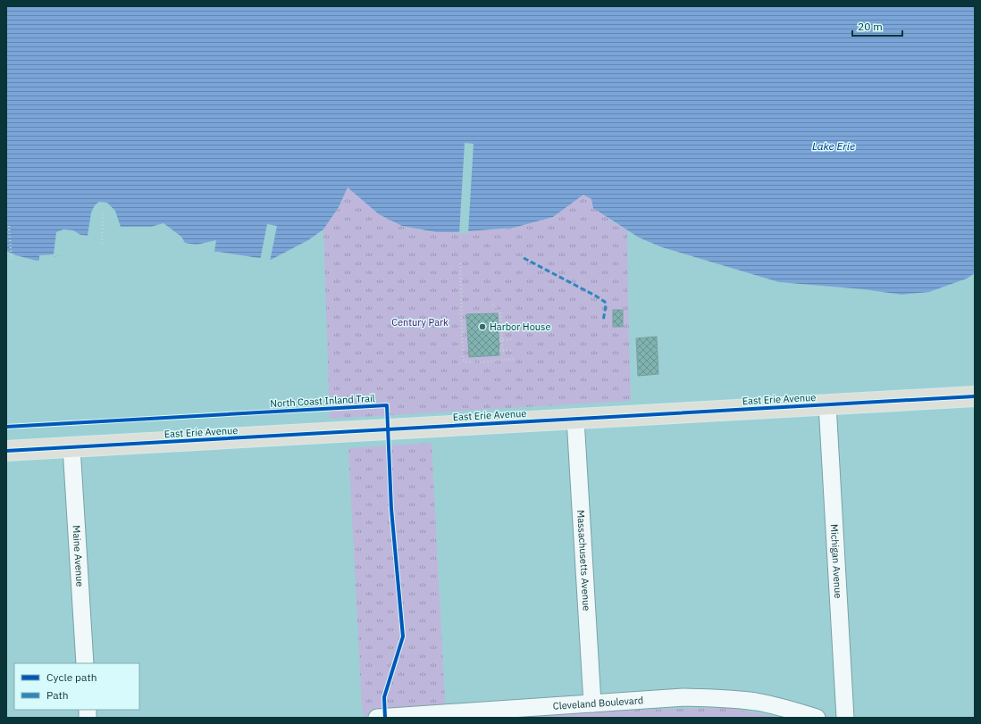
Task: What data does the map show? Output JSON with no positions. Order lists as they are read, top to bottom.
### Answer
{
  "streets": {
    "main road": ["East Erie Avenue"],
    "street": [
      "Maine Avenue",
      "Massachusetts Avenue",
      "Michigan Avenue",
      "Cleveland Boulevard"
    ],
    "cycle path": ["North Coast Inland Trail"]
  },
  "crossings": [
    ["East Erie Avenue", "Maine Avenue"],
    ["East Erie Avenue", "Massachusetts Avenue"],
    ["East Erie Avenue", "Michigan Avenue"],
    ["Massachusetts Avenue", "Cleveland Boulevard"]
  ],
  "water": ["Lake Erie"],
  "parks": ["Century Park"],
  "places": ["Harbor House"],
  "legend": ["Cycle path", "Path"],
  "scale_bar": "20 m"
}
